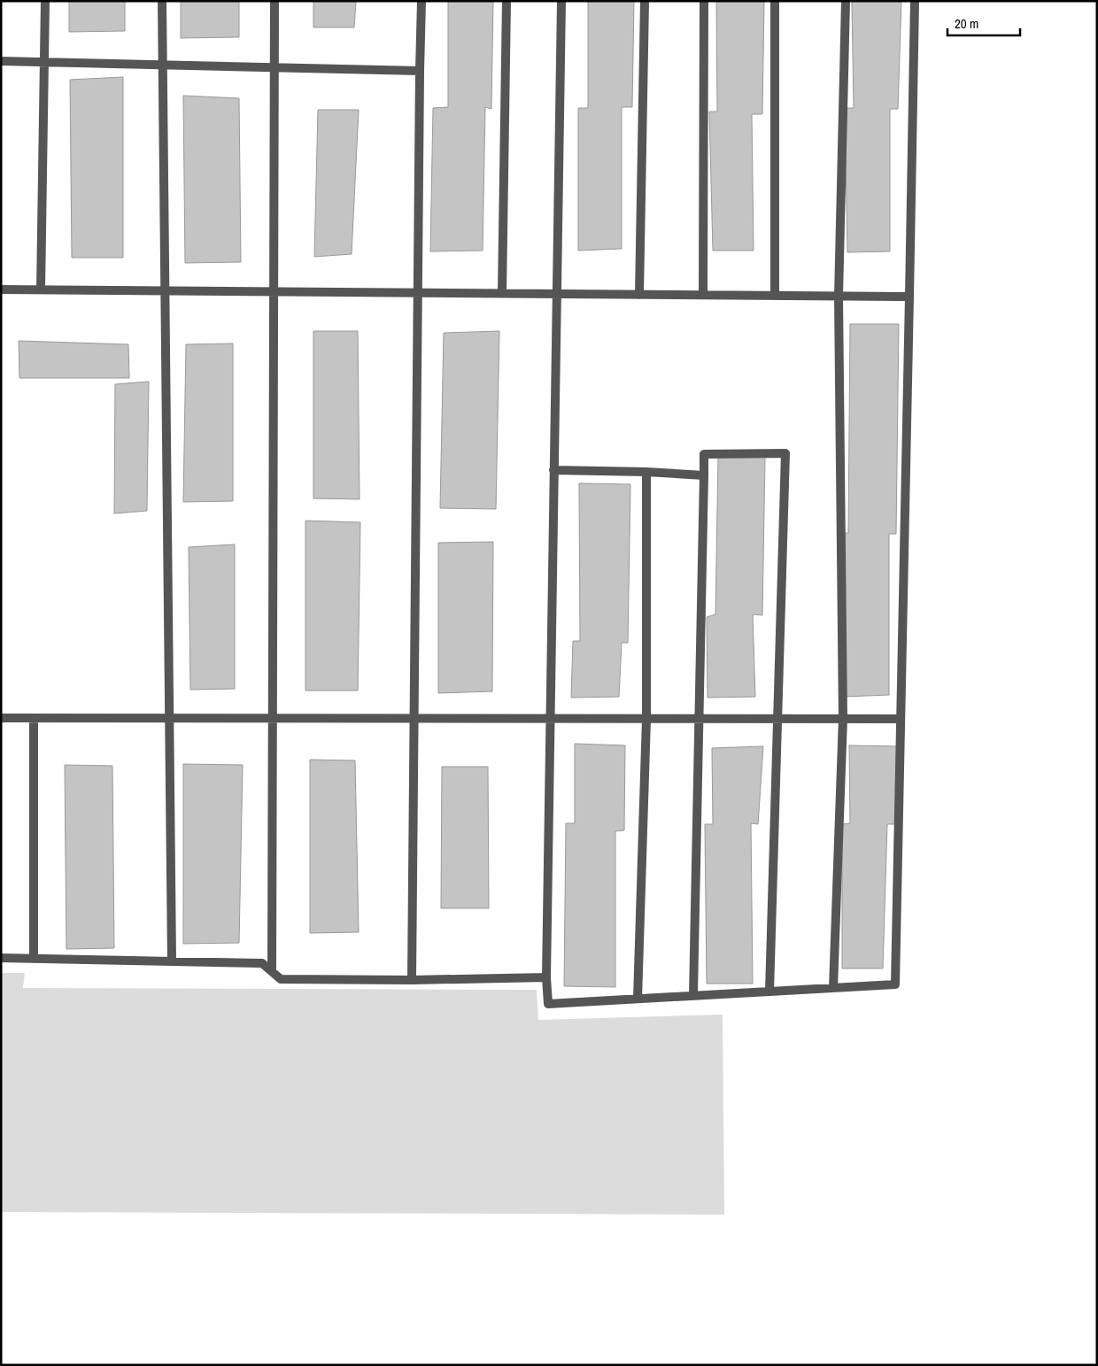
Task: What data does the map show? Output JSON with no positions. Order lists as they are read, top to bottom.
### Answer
{
  "scale_bar": "20 m"
}
